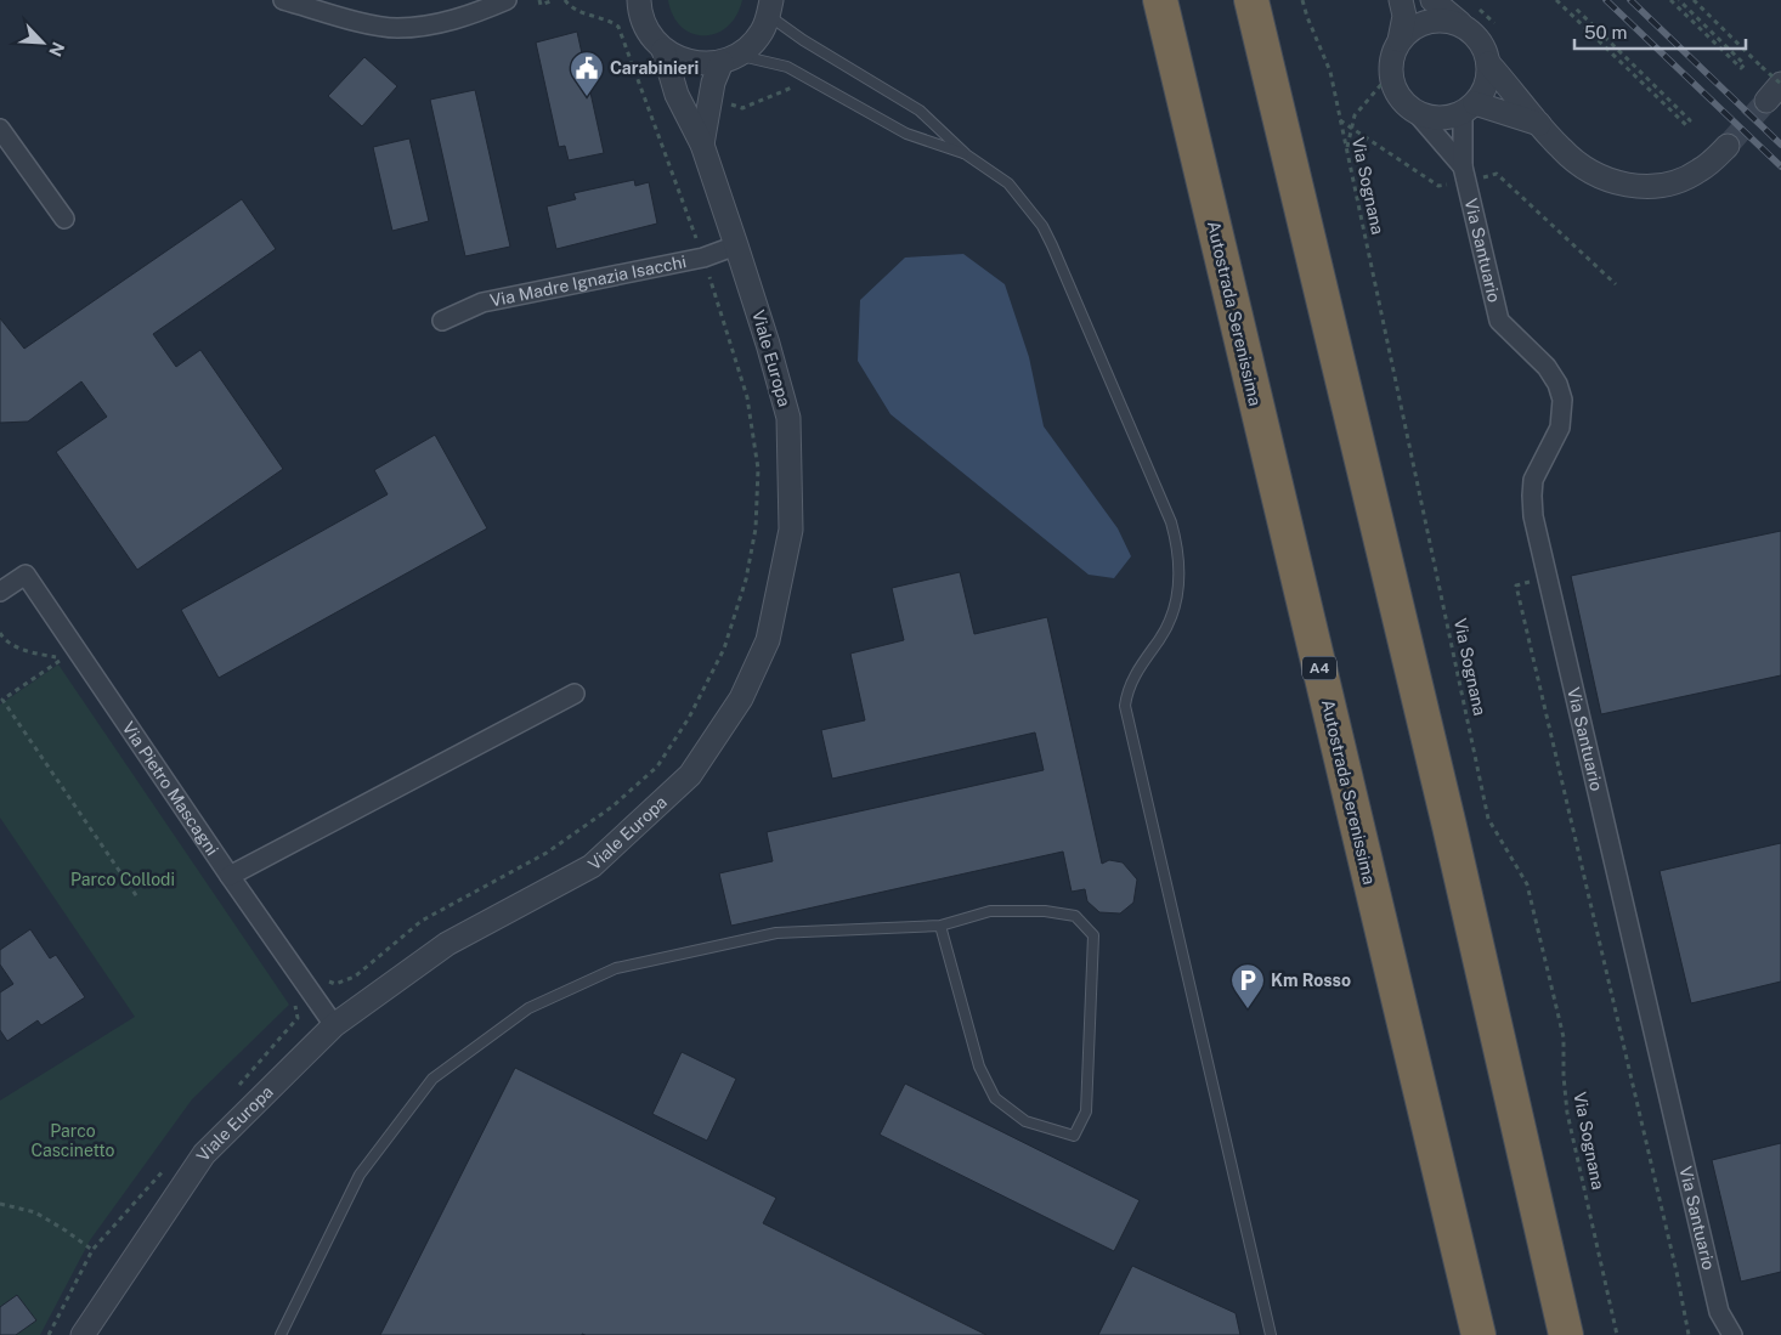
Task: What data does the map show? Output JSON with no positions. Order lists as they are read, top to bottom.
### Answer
{
  "streets": {
    "highway": ["Autostrada Serenissima", "A4"],
    "street": [
      "Via Santuario",
      "Via Madre Ignazia Isacchi",
      "Viale Europa",
      "Via Pietro Mascagni"
    ],
    "path": ["Via Sognana"]
  },
  "crossings": [
    ["Via Madre Ignazia Isacchi", "Viale Europa"],
    ["Viale Europa", "Via Pietro Mascagni"]
  ],
  "parks": ["Parco Collodi", "Parco Cascinetto"],
  "places": {
    "public building": ["Carabinieri"],
    "parking": ["Km Rosso"]
  },
  "scale_bar": "50 m",
  "north": "bottom right"
}
